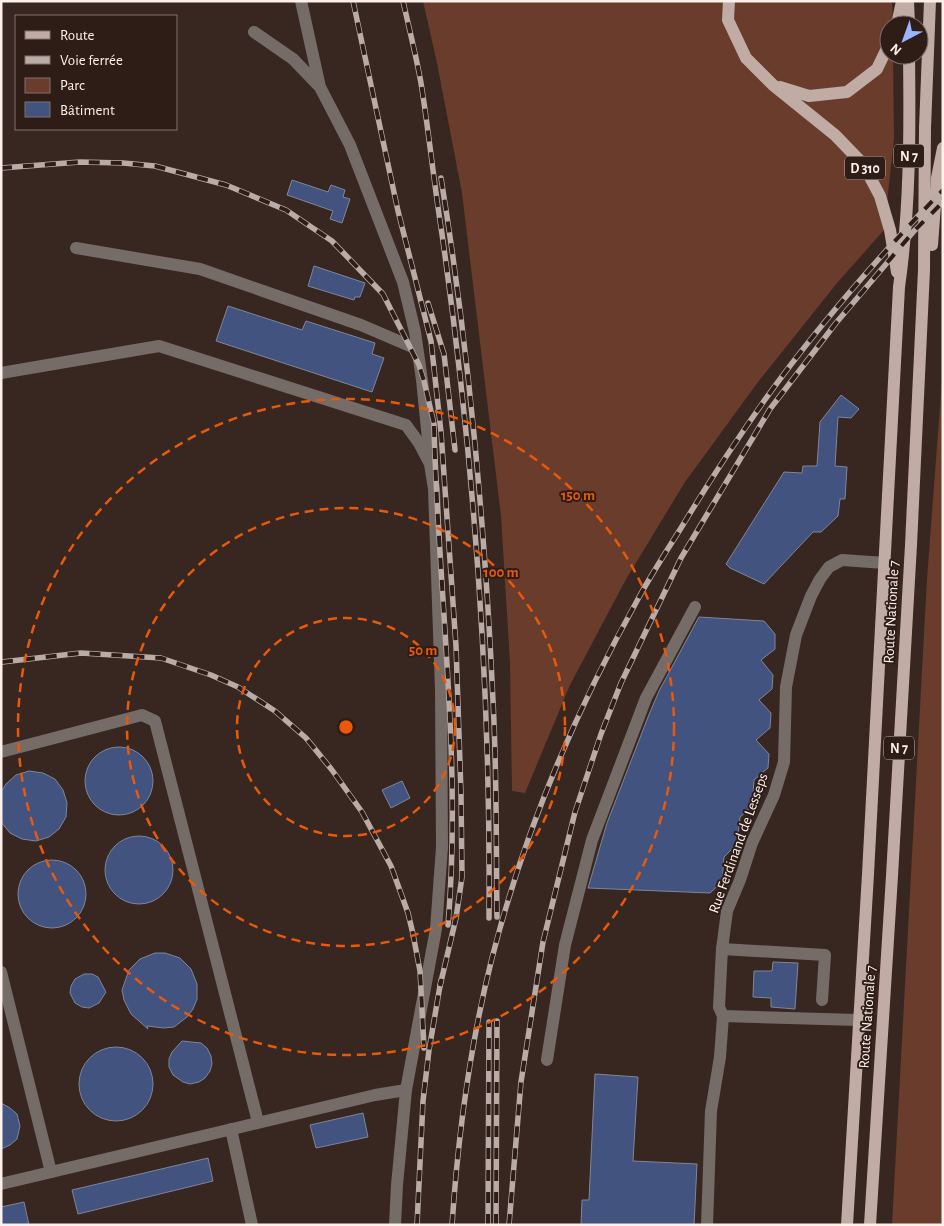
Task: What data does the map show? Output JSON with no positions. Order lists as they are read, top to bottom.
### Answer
{
  "streets": {
    "main road": ["N 7", "D 310", "Route Nationale 7"],
    "street": ["Rue Ferdinand de Lesseps"]
  },
  "crossings": [
    ["D 310", "Route Nationale 7"],
    ["Route Nationale 7", "Rue Ferdinand de Lesseps"]
  ],
  "legend": [
    "Route",
    "Voie ferrée",
    "Parc",
    "Bâtiment"
  ],
  "north": "bottom left",
  "rings": ["150 m", "100 m", "50 m"]
}
